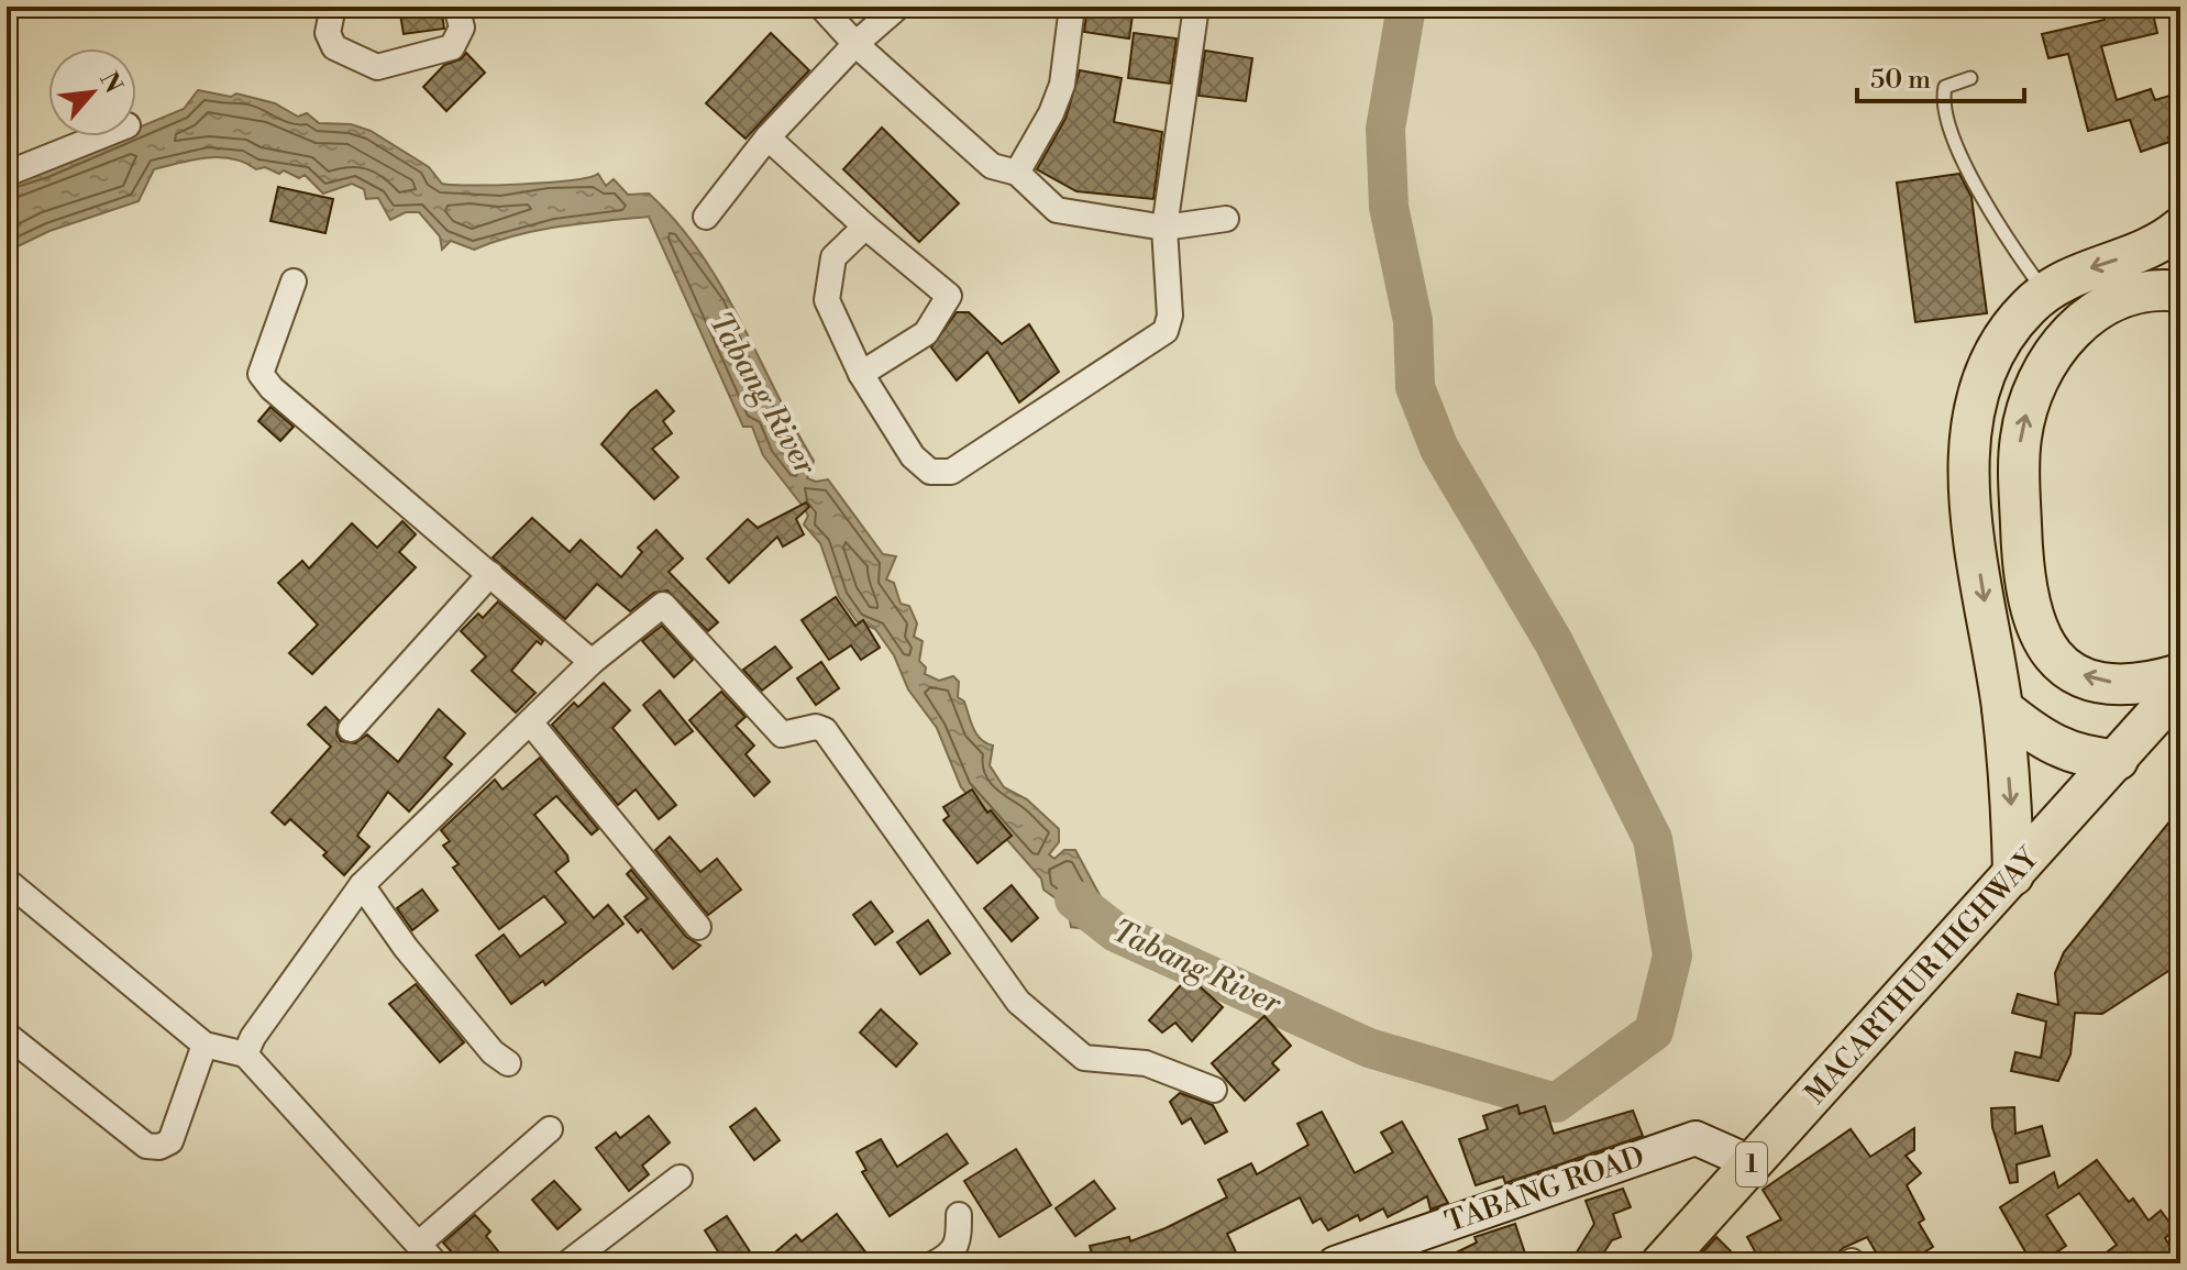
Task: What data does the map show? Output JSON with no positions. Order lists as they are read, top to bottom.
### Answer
{
  "streets": {
    "highway": ["MACARTHUR HIGHWAY", "1"],
    "main road": ["TABANG ROAD"]
  },
  "crossings": [
    ["MACARTHUR HIGHWAY", "TABANG ROAD"]
  ],
  "water": ["Tabang River"],
  "scale_bar": "50 m",
  "north": "top right"
}
